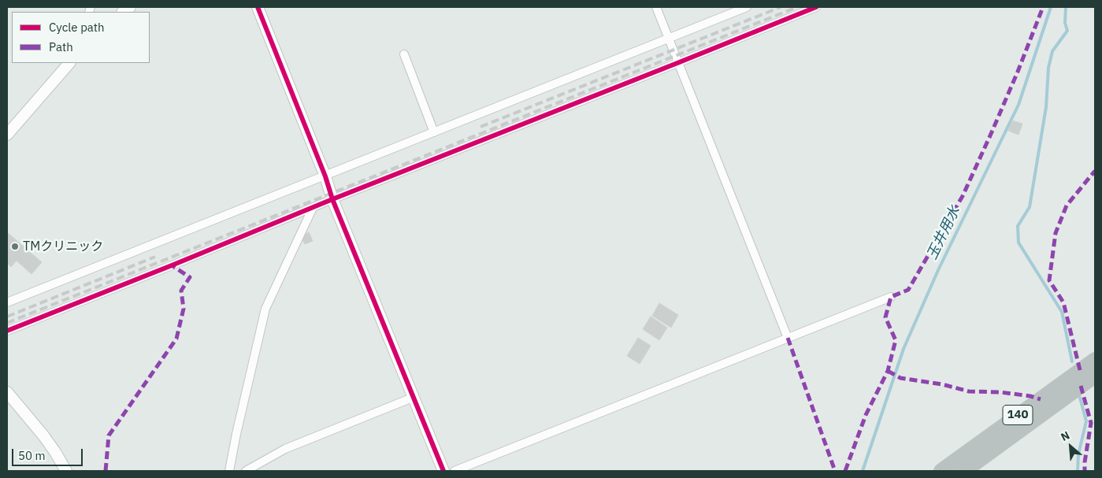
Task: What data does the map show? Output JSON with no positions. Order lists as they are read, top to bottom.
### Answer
{
  "streets": {
    "highway": ["140"]
  },
  "water": ["玉井用水"],
  "places": ["TMクリニック"],
  "legend": ["Cycle path", "Path"],
  "scale_bar": "50 m",
  "north": "top left"
}
